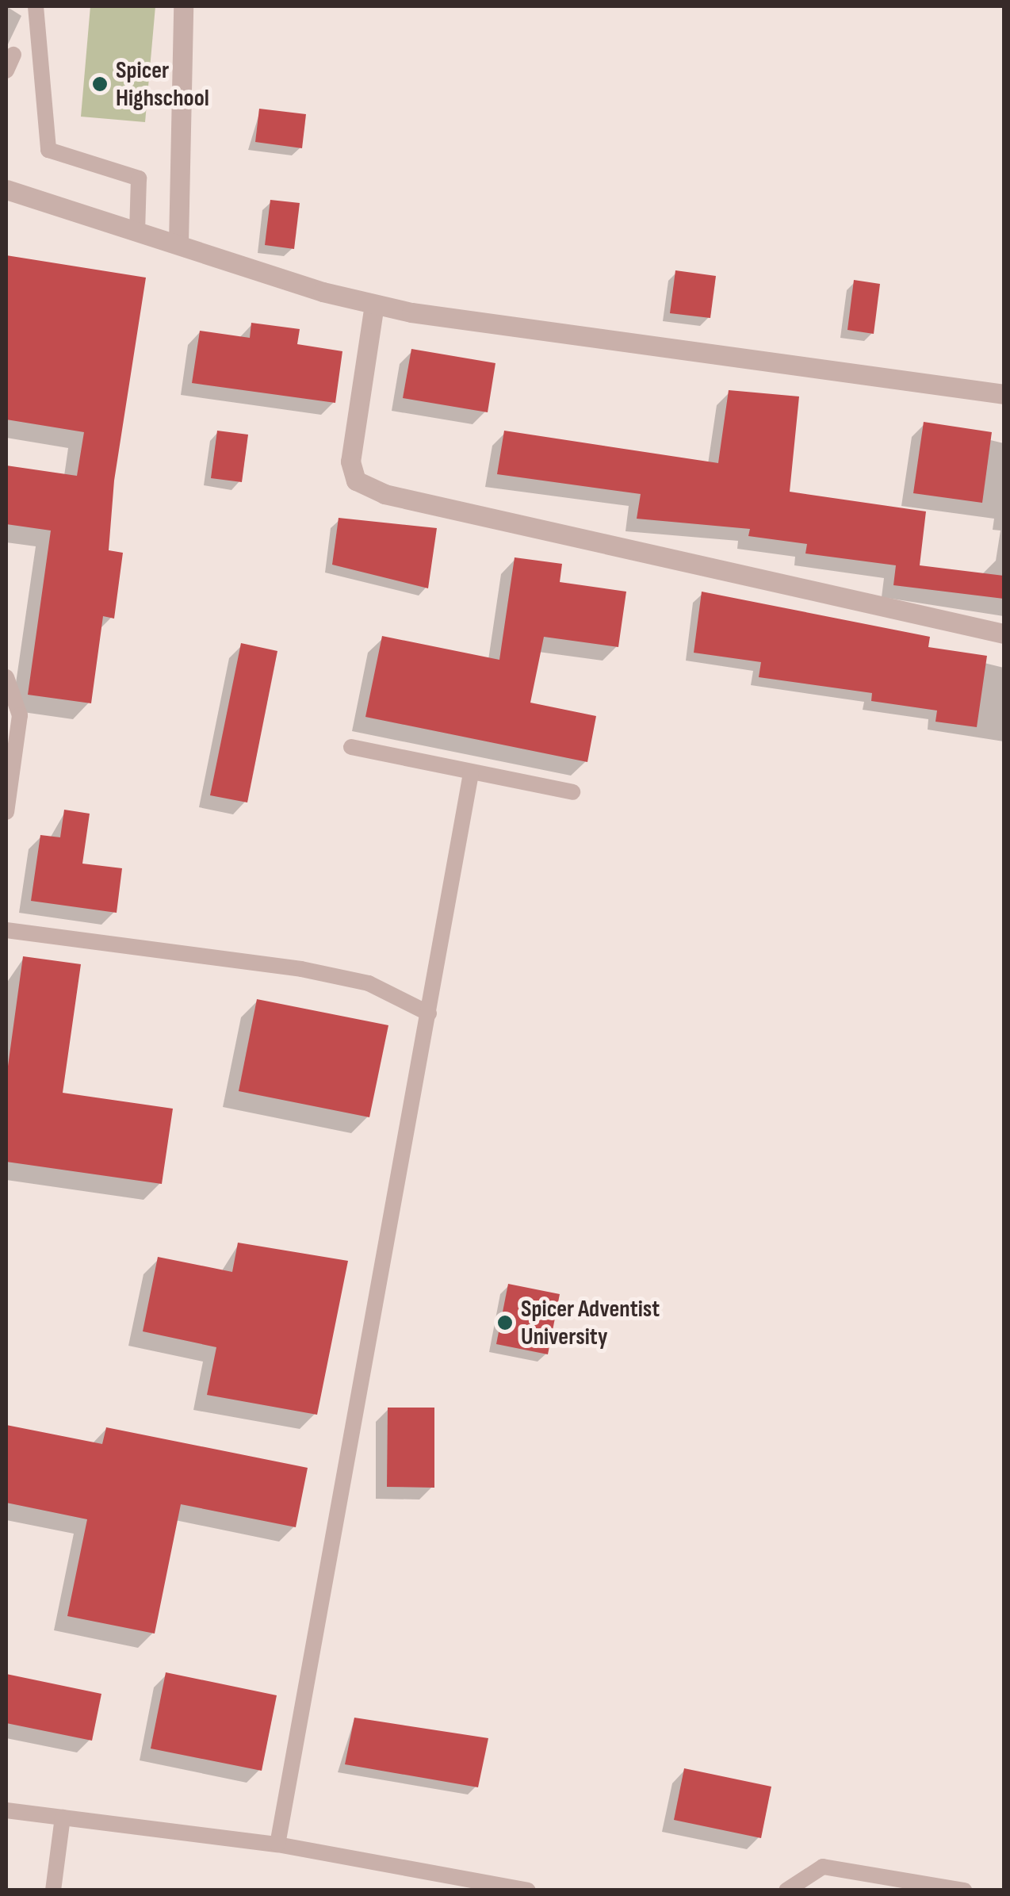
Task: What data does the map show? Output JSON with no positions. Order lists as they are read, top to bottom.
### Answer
{
  "places": ["Spicer Highschool", "Spicer Adventist University"]
}
